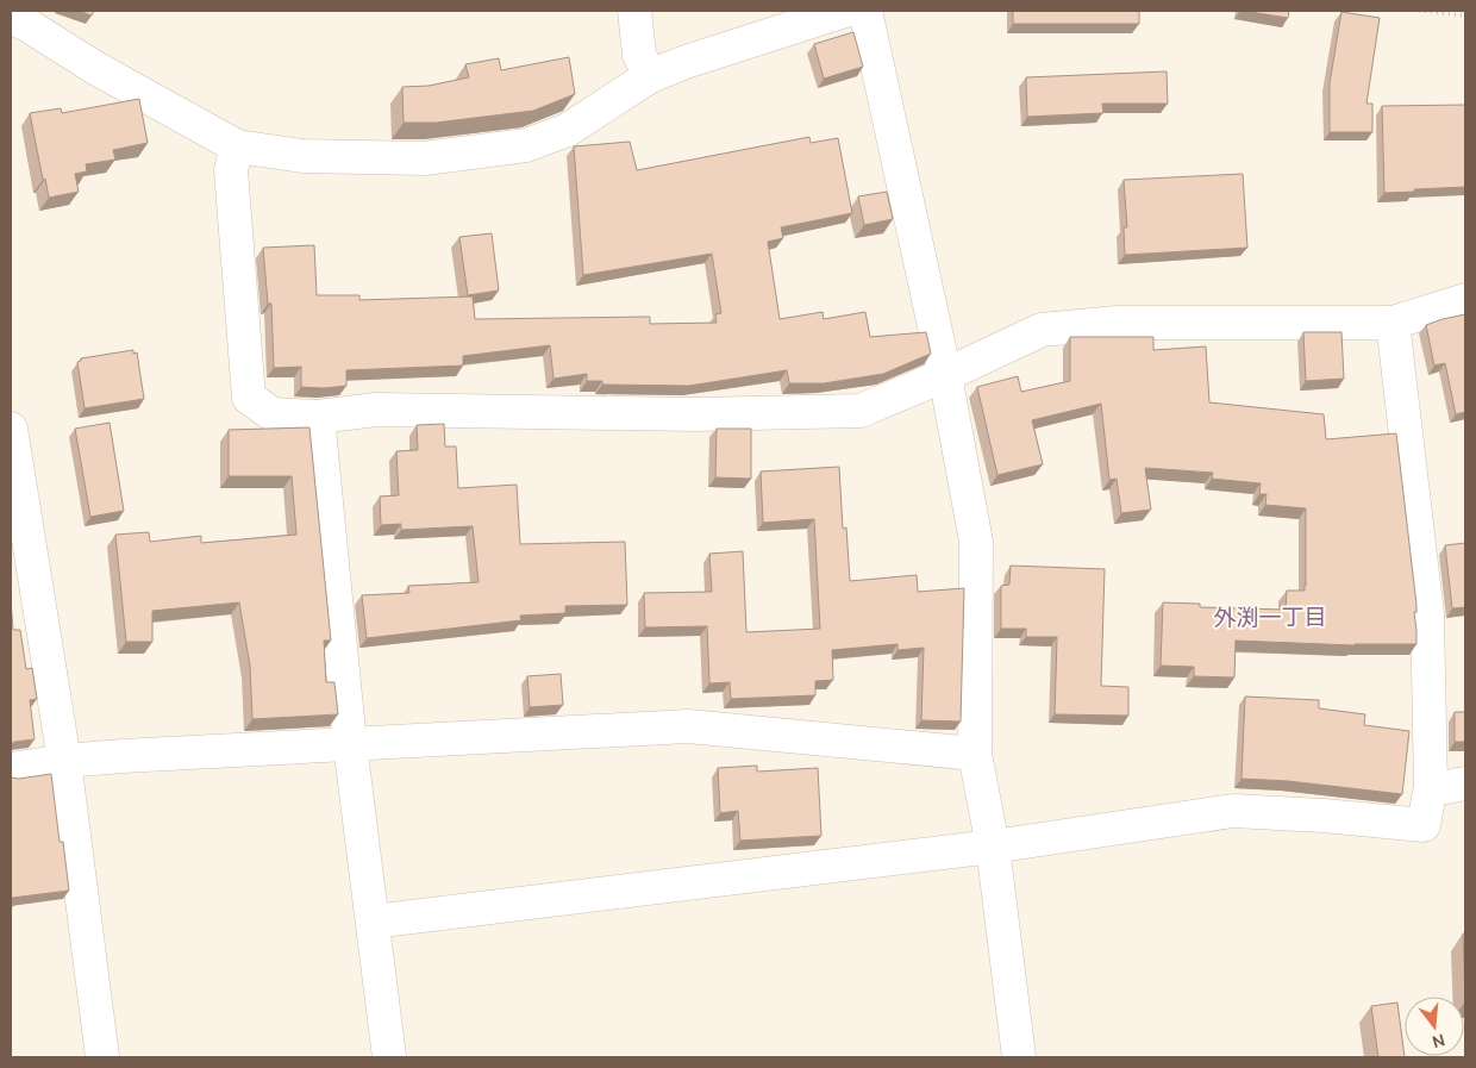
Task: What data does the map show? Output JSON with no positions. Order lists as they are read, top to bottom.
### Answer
{
  "districts": ["外渕一丁目"],
  "north": "bottom"
}
